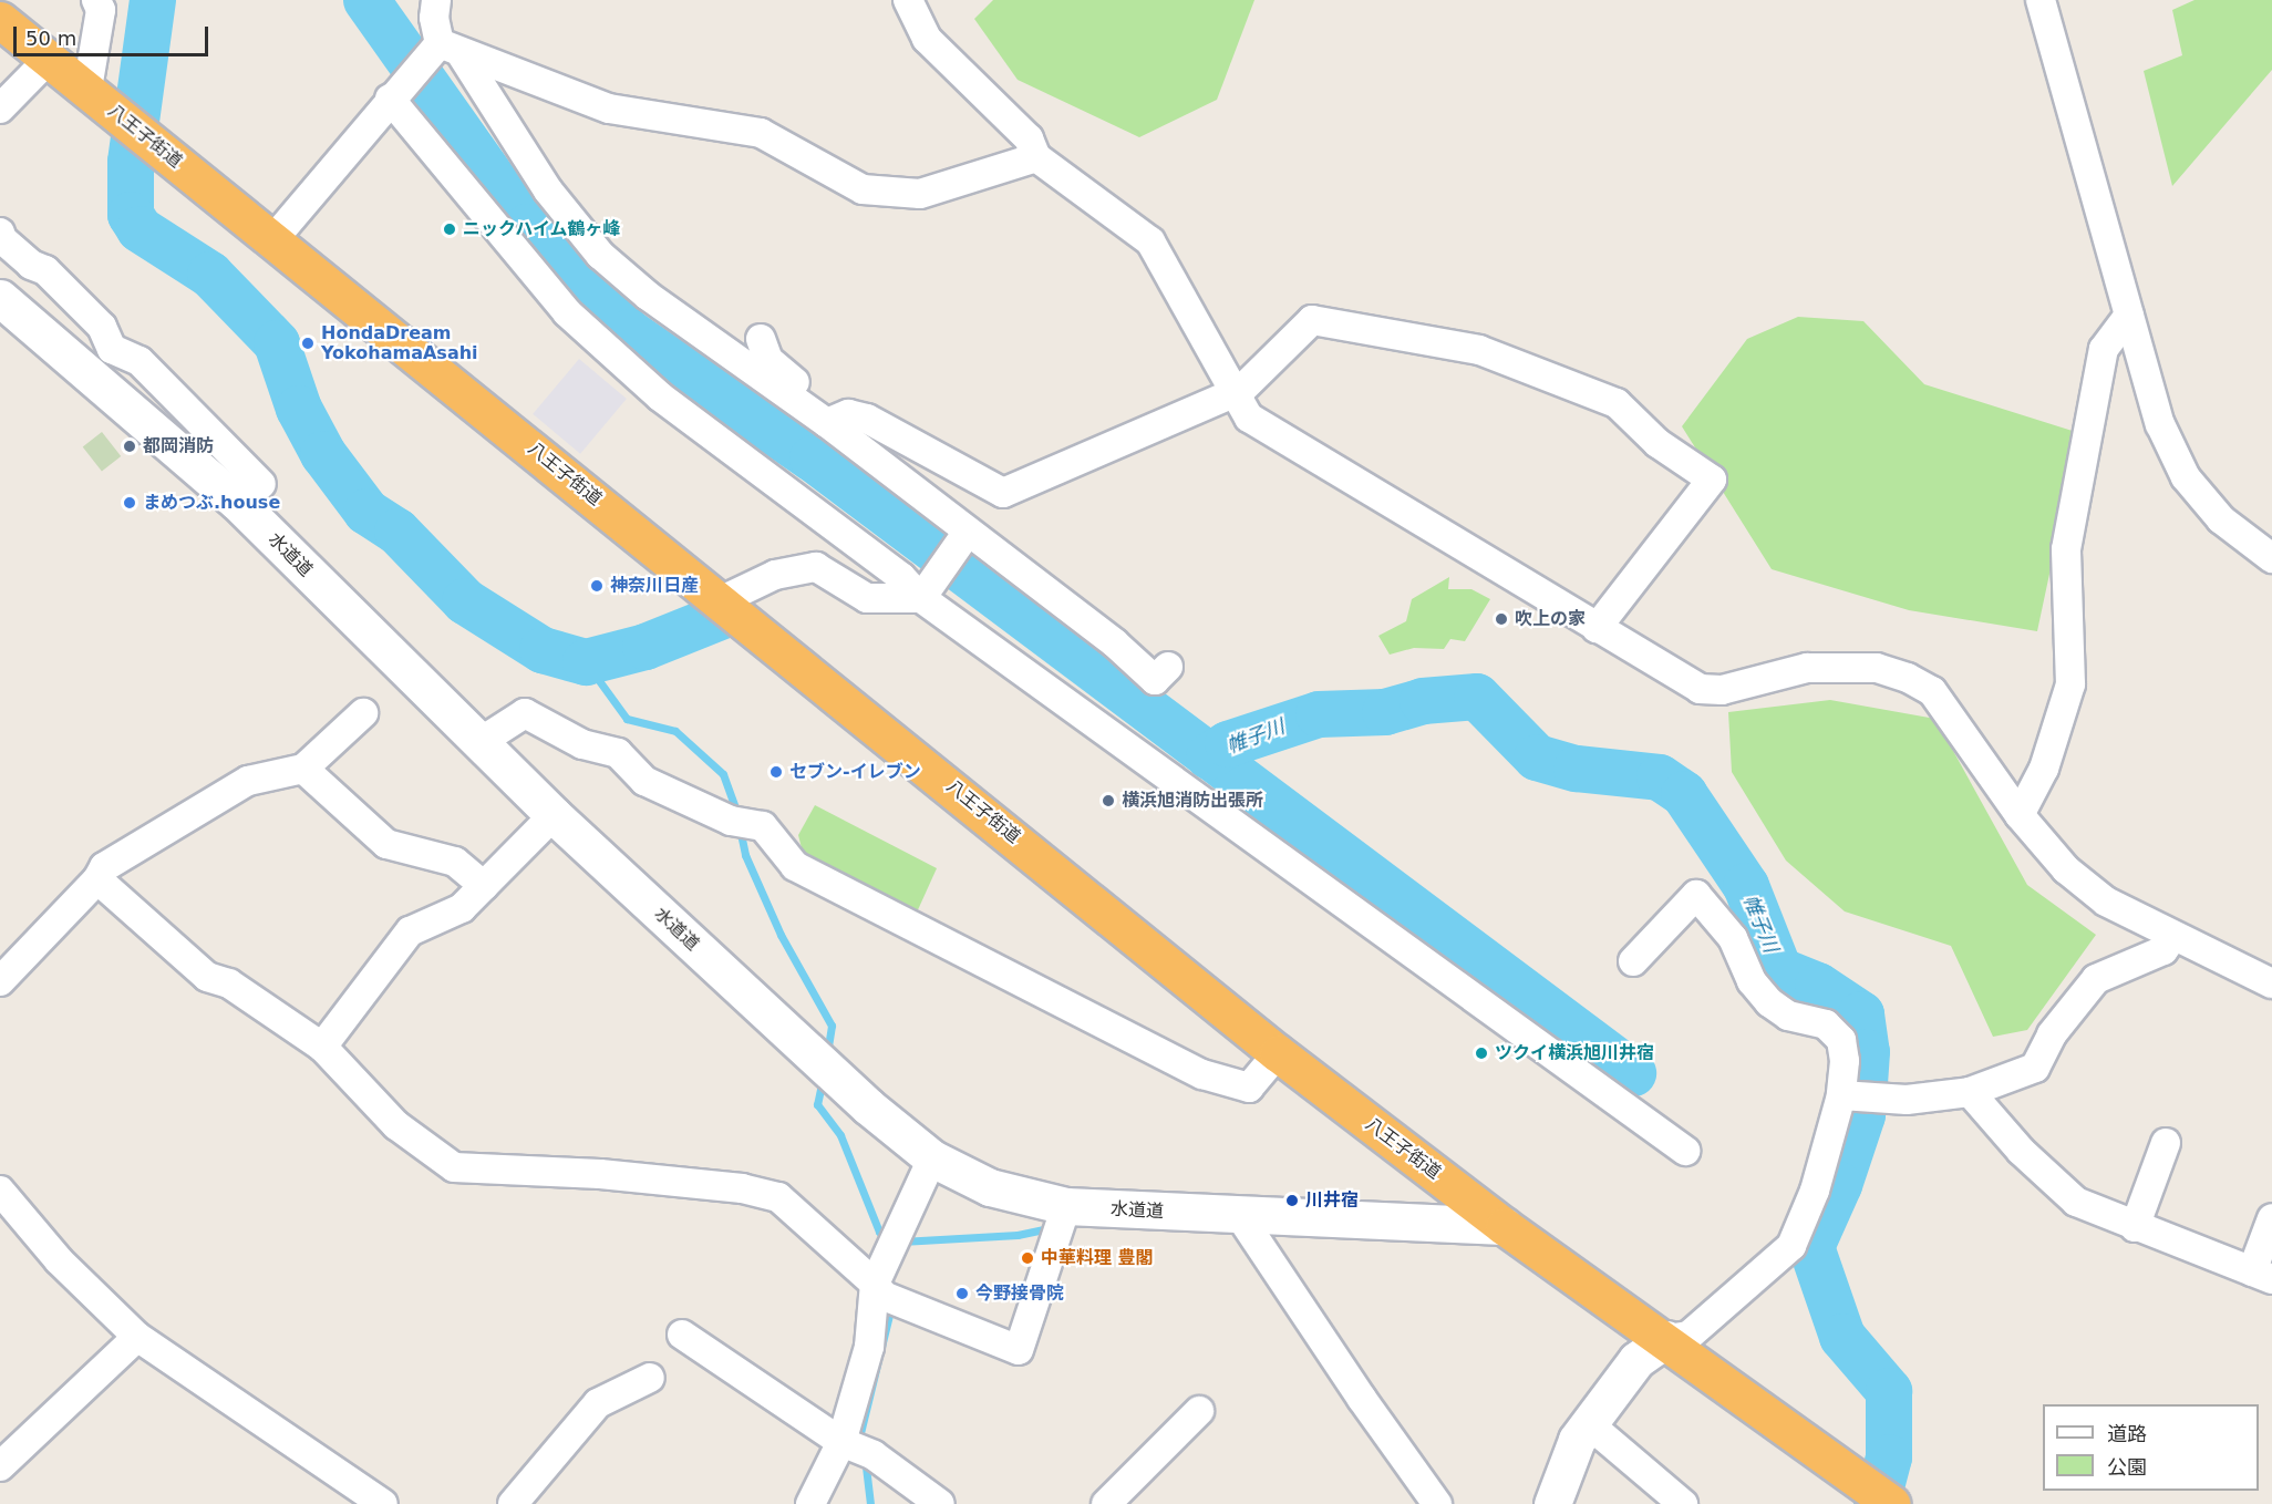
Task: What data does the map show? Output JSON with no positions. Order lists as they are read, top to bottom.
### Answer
{
  "streets": {
    "highway": ["八王子街道"],
    "street": ["水道道"]
  },
  "crossings": [
    ["八王子街道", "水道道"]
  ],
  "water": ["帷子川"],
  "places": [
    "ニックハイム鶴ヶ峰",
    "HondaDream YokohamaAsahi",
    "都岡消防",
    "まめつぶ.house",
    "神奈川日産",
    "吹上の家",
    "セブン-イレブン",
    "横浜旭消防出張所",
    "ツクイ横浜旭川井宿",
    "川井宿",
    "中華料理 豊閣",
    "今野接骨院"
  ],
  "legend": ["道路", "公園"],
  "scale_bar": "50 m"
}
